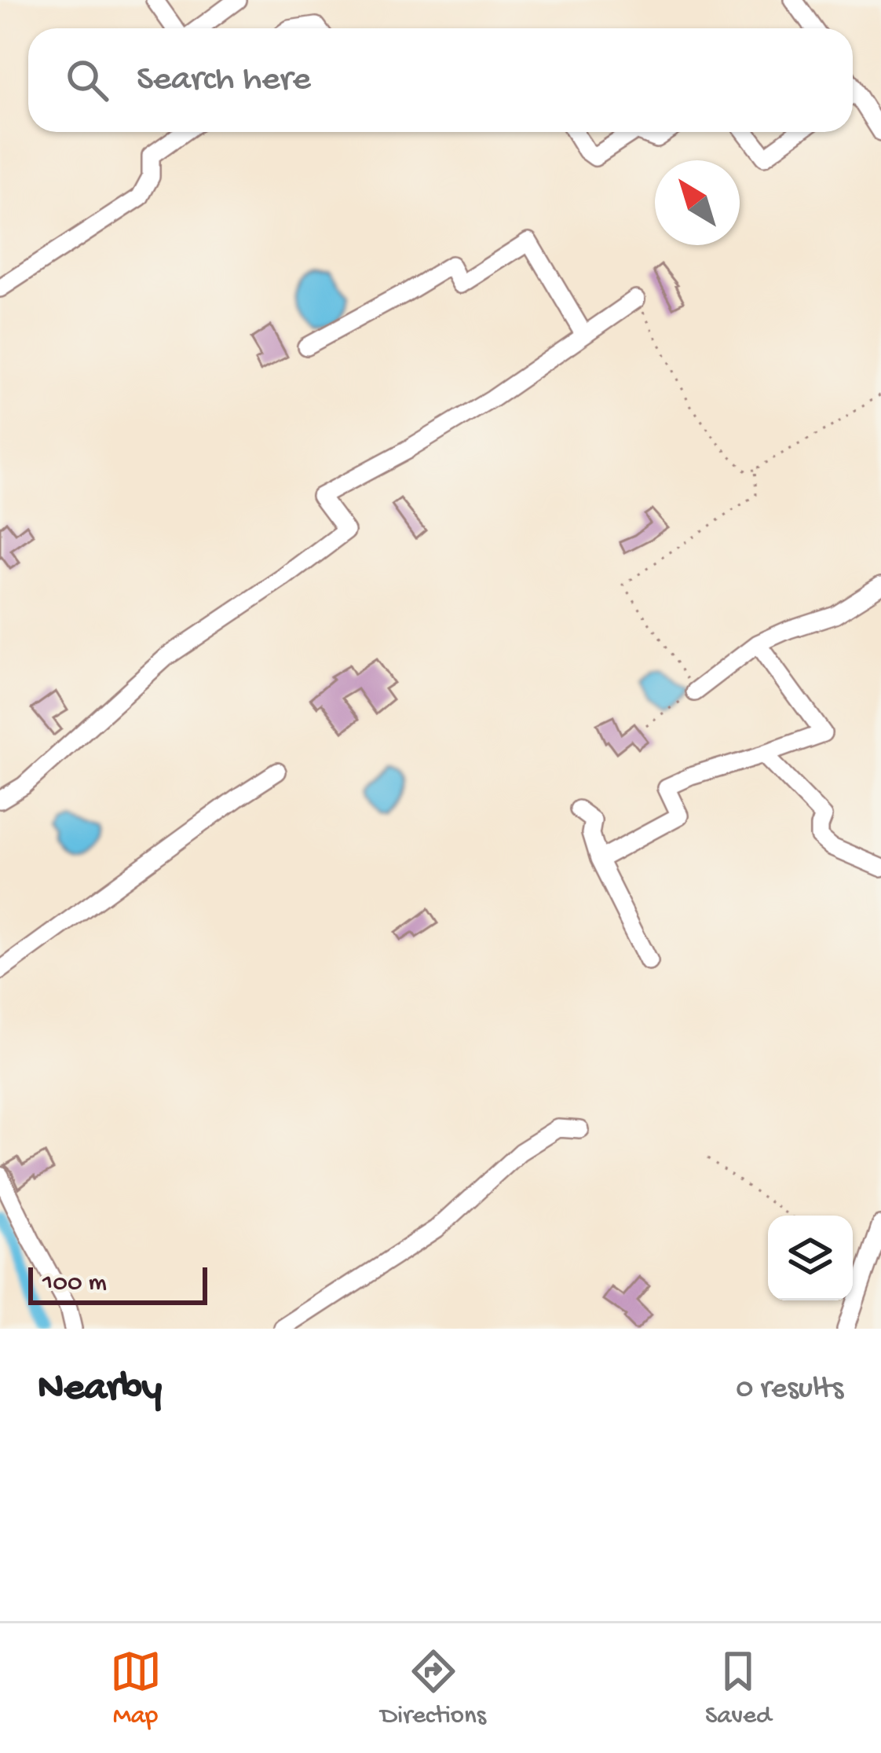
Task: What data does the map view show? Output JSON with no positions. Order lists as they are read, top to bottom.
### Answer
{
  "scale_bar": "100 m",
  "north": "top left",
  "page": {
    "search": "Search here",
    "scale": "100 m",
    "heading": ["Nearby", "0 results"],
    "nav": ["Map", "Directions", "Saved"]
  }
}
